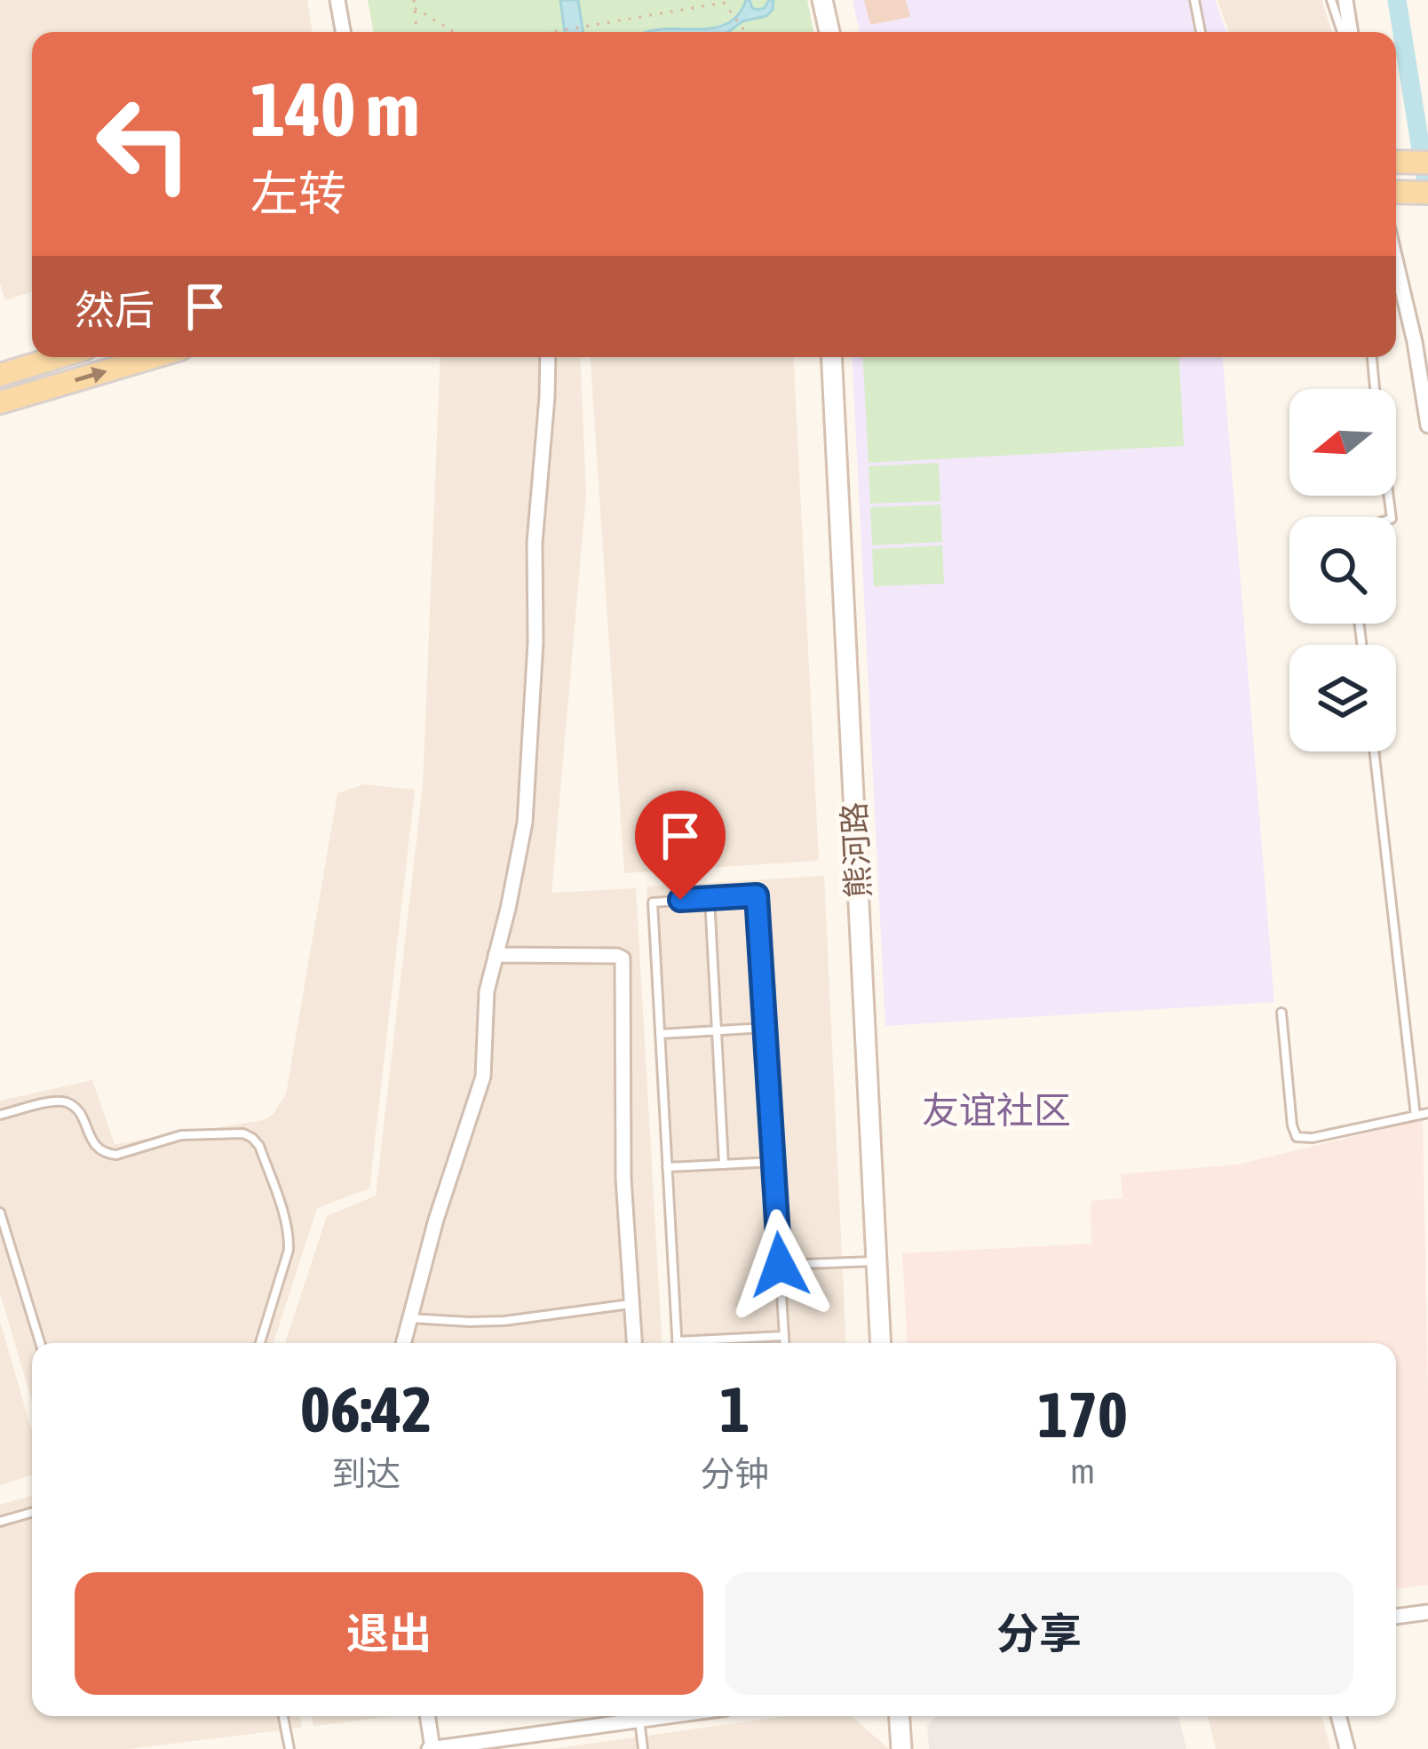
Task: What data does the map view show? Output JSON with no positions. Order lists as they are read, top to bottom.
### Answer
{
  "streets": {
    "street": ["熊河路"]
  },
  "districts": ["友谊社区"],
  "north": "left",
  "page": {
    "turn": ["140 m", "左转"],
    "then": "然后",
    "eta": [
      "06:42",
      "到达",
      "1",
      "分钟",
      "170",
      "m"
    ],
    "buttons": ["退出", "分享"]
  }
}
